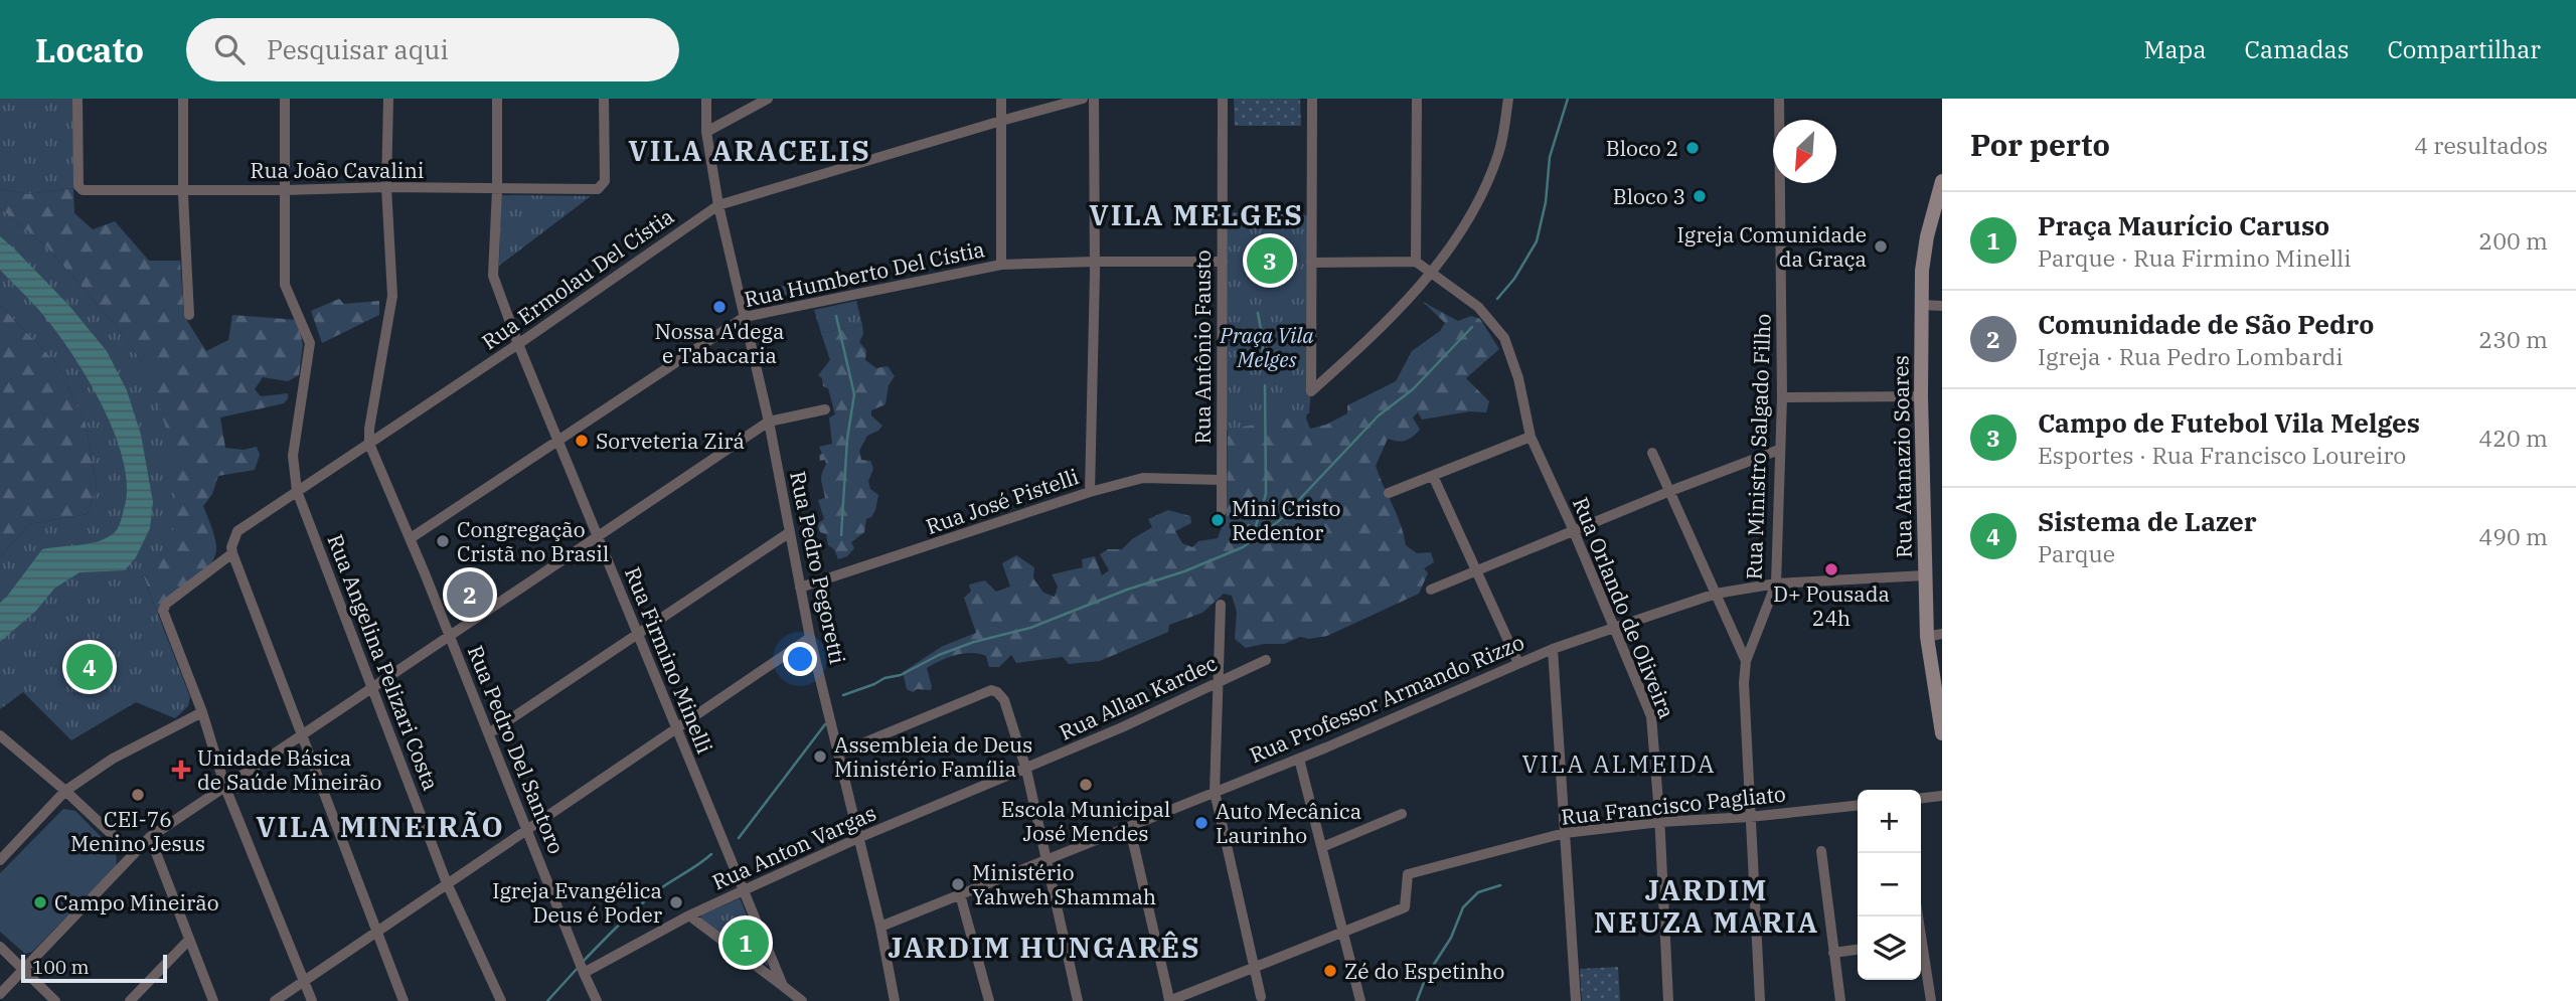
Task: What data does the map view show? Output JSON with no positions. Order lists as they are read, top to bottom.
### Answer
{
  "streets": {
    "main road": ["Rua Atanazio Soares"],
    "street": [
      "Rua João Cavalini",
      "Rua Humberto Del Cístia",
      "Rua Ermolau Del Cístia",
      "Rua Antônio Fausto",
      "Rua Ministro Salgado Filho",
      "Rua José Pistelli",
      "Rua Pedro Pegoretti",
      "Rua Orlando de Oliveira",
      "Rua Firmino Minelli",
      "Rua Angelina Pelizari Costa",
      "Rua Allan Kardec",
      "Rua Professor Armando Rizzo",
      "Rua Pedro Del Santoro",
      "Rua Francisco Pagliato",
      "Rua Anton Vargas"
    ]
  },
  "crossings": [
    ["Rua João Cavalini", "Rua Firmino Minelli"],
    ["Rua João Cavalini", "Rua Angelina Pelizari Costa"],
    ["Rua João Cavalini", "Rua Pedro Del Santoro"],
    ["Rua Humberto Del Cístia", "Rua Antônio Fausto"],
    ["Rua Humberto Del Cístia", "Rua Pedro Pegoretti"],
    ["Rua Humberto Del Cístia", "Rua Firmino Minelli"],
    ["Rua Humberto Del Cístia", "Rua Pedro Del Santoro"],
    ["Rua Ermolau Del Cístia", "Rua Pedro Pegoretti"],
    ["Rua Ermolau Del Cístia", "Rua Firmino Minelli"],
    ["Rua Ermolau Del Cístia", "Rua Angelina Pelizari Costa"],
    ["Rua Ermolau Del Cístia", "Rua Pedro Del Santoro"],
    ["Rua Antônio Fausto", "Rua José Pistelli"],
    ["Rua Ministro Salgado Filho", "Rua Professor Armando Rizzo"],
    ["Rua Ministro Salgado Filho", "Rua Francisco Pagliato"],
    ["Rua Atanazio Soares", "Rua Professor Armando Rizzo"],
    ["Rua José Pistelli", "Rua Pedro Pegoretti"],
    ["Rua Pedro Pegoretti", "Rua Professor Armando Rizzo"],
    ["Rua Pedro Pegoretti", "Rua Anton Vargas"],
    ["Rua Orlando de Oliveira", "Rua Professor Armando Rizzo"],
    ["Rua Orlando de Oliveira", "Rua Francisco Pagliato"],
    ["Rua Firmino Minelli", "Rua Anton Vargas"],
    ["Rua Allan Kardec", "Rua Anton Vargas"],
    ["Rua Pedro Del Santoro", "Rua Anton Vargas"]
  ],
  "districts": [
    "VILA ARACELIS",
    "VILA MELGES",
    "VILA ALMEIDA",
    "VILA MINEIRÃO",
    "JARDIM NEUZA MARIA",
    "JARDIM HUNGARÊS"
  ],
  "parks": ["Praça Vila Melges"],
  "places": {
    "other": [
      "Bloco 2",
      "Bloco 3",
      "Igreja Comunidade da Graça",
      "Nossa A'dega e Tabacaria",
      "Sorveteria Zirá",
      "Mini Cristo Redentor",
      "Congregação Cristã no Brasil",
      "D+ Pousada 24h",
      "Assembleia de Deus Ministério Família",
      "Escola Municipal José Mendes",
      "CEI-76 Menino Jesus",
      "Auto Mecânica Laurinho",
      "Ministério Yahweh Shammah",
      "Campo Mineirão",
      "Igreja Evangélica Deus é Poder",
      "Zé do Espetinho"
    ],
    "health": ["Unidade Básica de Saúde Mineirão"]
  },
  "scale_bar": "100 m",
  "north": "bottom left",
  "page": {
    "header": "Locato",
    "search": "Pesquisar aqui",
    "nav": ["Mapa", "Camadas", "Compartilhar"],
    "heading": ["Por perto", "4 resultados"],
    "list": [
      {
        "mark": "1",
        "name": "Praça Maurício Caruso",
        "note": "Parque · Rua Firmino Minelli",
        "value": "200 m"
      },
      {
        "mark": "2",
        "name": "Comunidade de São Pedro",
        "note": "Igreja · Rua Pedro Lombardi",
        "value": "230 m"
      },
      {
        "mark": "3",
        "name": "Campo de Futebol Vila Melges",
        "note": "Esportes · Rua Francisco Loureiro",
        "value": "420 m"
      },
      {
        "mark": "4",
        "name": "Sistema de Lazer",
        "note": "Parque",
        "value": "490 m"
      }
    ],
    "pins": [
      "3",
      "2",
      "4",
      "1"
    ],
    "map_buttons": ["+", "−"],
    "scale": "100 m"
  }
}
